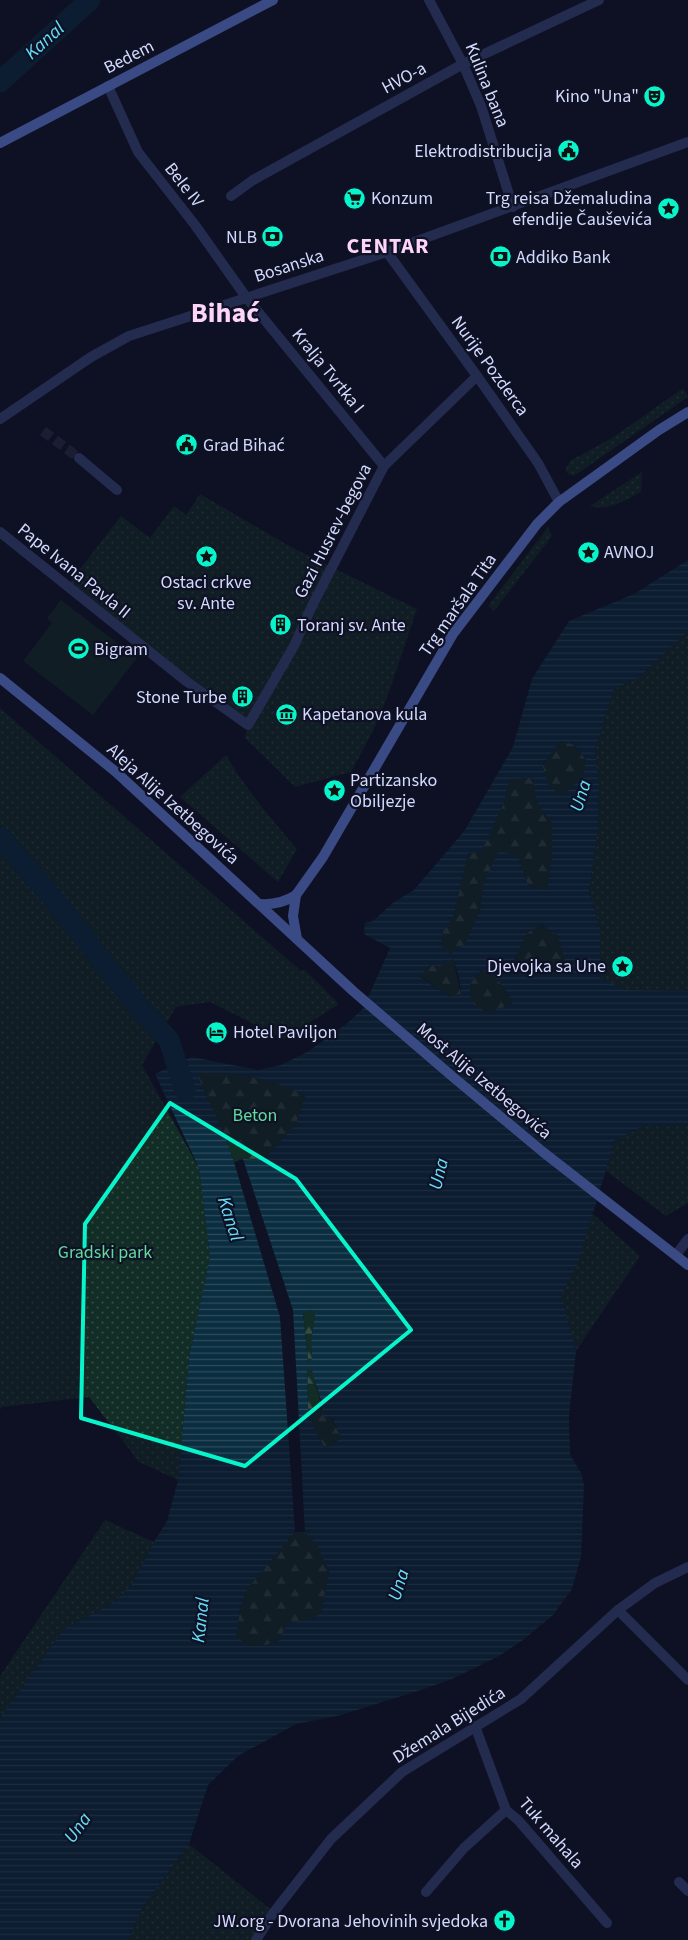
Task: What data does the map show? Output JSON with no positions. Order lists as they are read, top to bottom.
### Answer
{
  "streets": {
    "main road": [
      "Bedem",
      "Trg maršala Tita",
      "Aleja Alije Izetbegovića",
      "Most Alije Izetbegovića"
    ],
    "street": [
      "HVO-a",
      "Kulina bana",
      "Bele IV",
      "Bosanska",
      "Nurije Pozderca",
      "Kralja Tvrtka I",
      "Gazi Husrev-begova",
      "Pape Ivana Pavla II",
      "Džemala Bijedića",
      "Tuk mahala"
    ]
  },
  "crossings": [
    ["Bedem", "Bele IV"],
    ["HVO-a", "Kulina bana"],
    ["Kulina bana", "Bosanska"],
    ["Bele IV", "Bosanska"],
    ["Bele IV", "Kralja Tvrtka I"],
    ["Bosanska", "Nurije Pozderca"],
    ["Bosanska", "Kralja Tvrtka I"],
    ["Nurije Pozderca", "Gazi Husrev-begova"],
    ["Nurije Pozderca", "Trg maršala Tita"],
    ["Kralja Tvrtka I", "Gazi Husrev-begova"],
    ["Gazi Husrev-begova", "Pape Ivana Pavla II"],
    ["Trg maršala Tita", "Aleja Alije Izetbegovića"],
    ["Aleja Alije Izetbegovića", "Most Alije Izetbegovića"],
    ["Džemala Bijedića", "Tuk mahala"]
  ],
  "districts": ["CENTAR", "Bihać"],
  "water": ["Kanal", "Una"],
  "parks": ["Beton", "Gradski park"],
  "places": {
    "theatre": ["Kino \"Una\""],
    "public building": ["Elektrodistribucija", "Grad Bihać"],
    "supermarket": ["Konzum"],
    "place": [
      "Trg reisa Džemaludina efendije Čauševića",
      "AVNOJ",
      "Ostaci crkve sv. Ante",
      "Partizansko Obiljezje",
      "Djevojka sa Une"
    ],
    "bank": ["NLB", "Addiko Bank"],
    "building": ["Toranj sv. Ante", "Stone Turbe"],
    "sports": ["Bigram"],
    "museum": ["Kapetanova kula"],
    "hotel": ["Hotel Paviljon"],
    "church": ["JW.org - Dvorana Jehovinih svjedoka"]
  }
}
